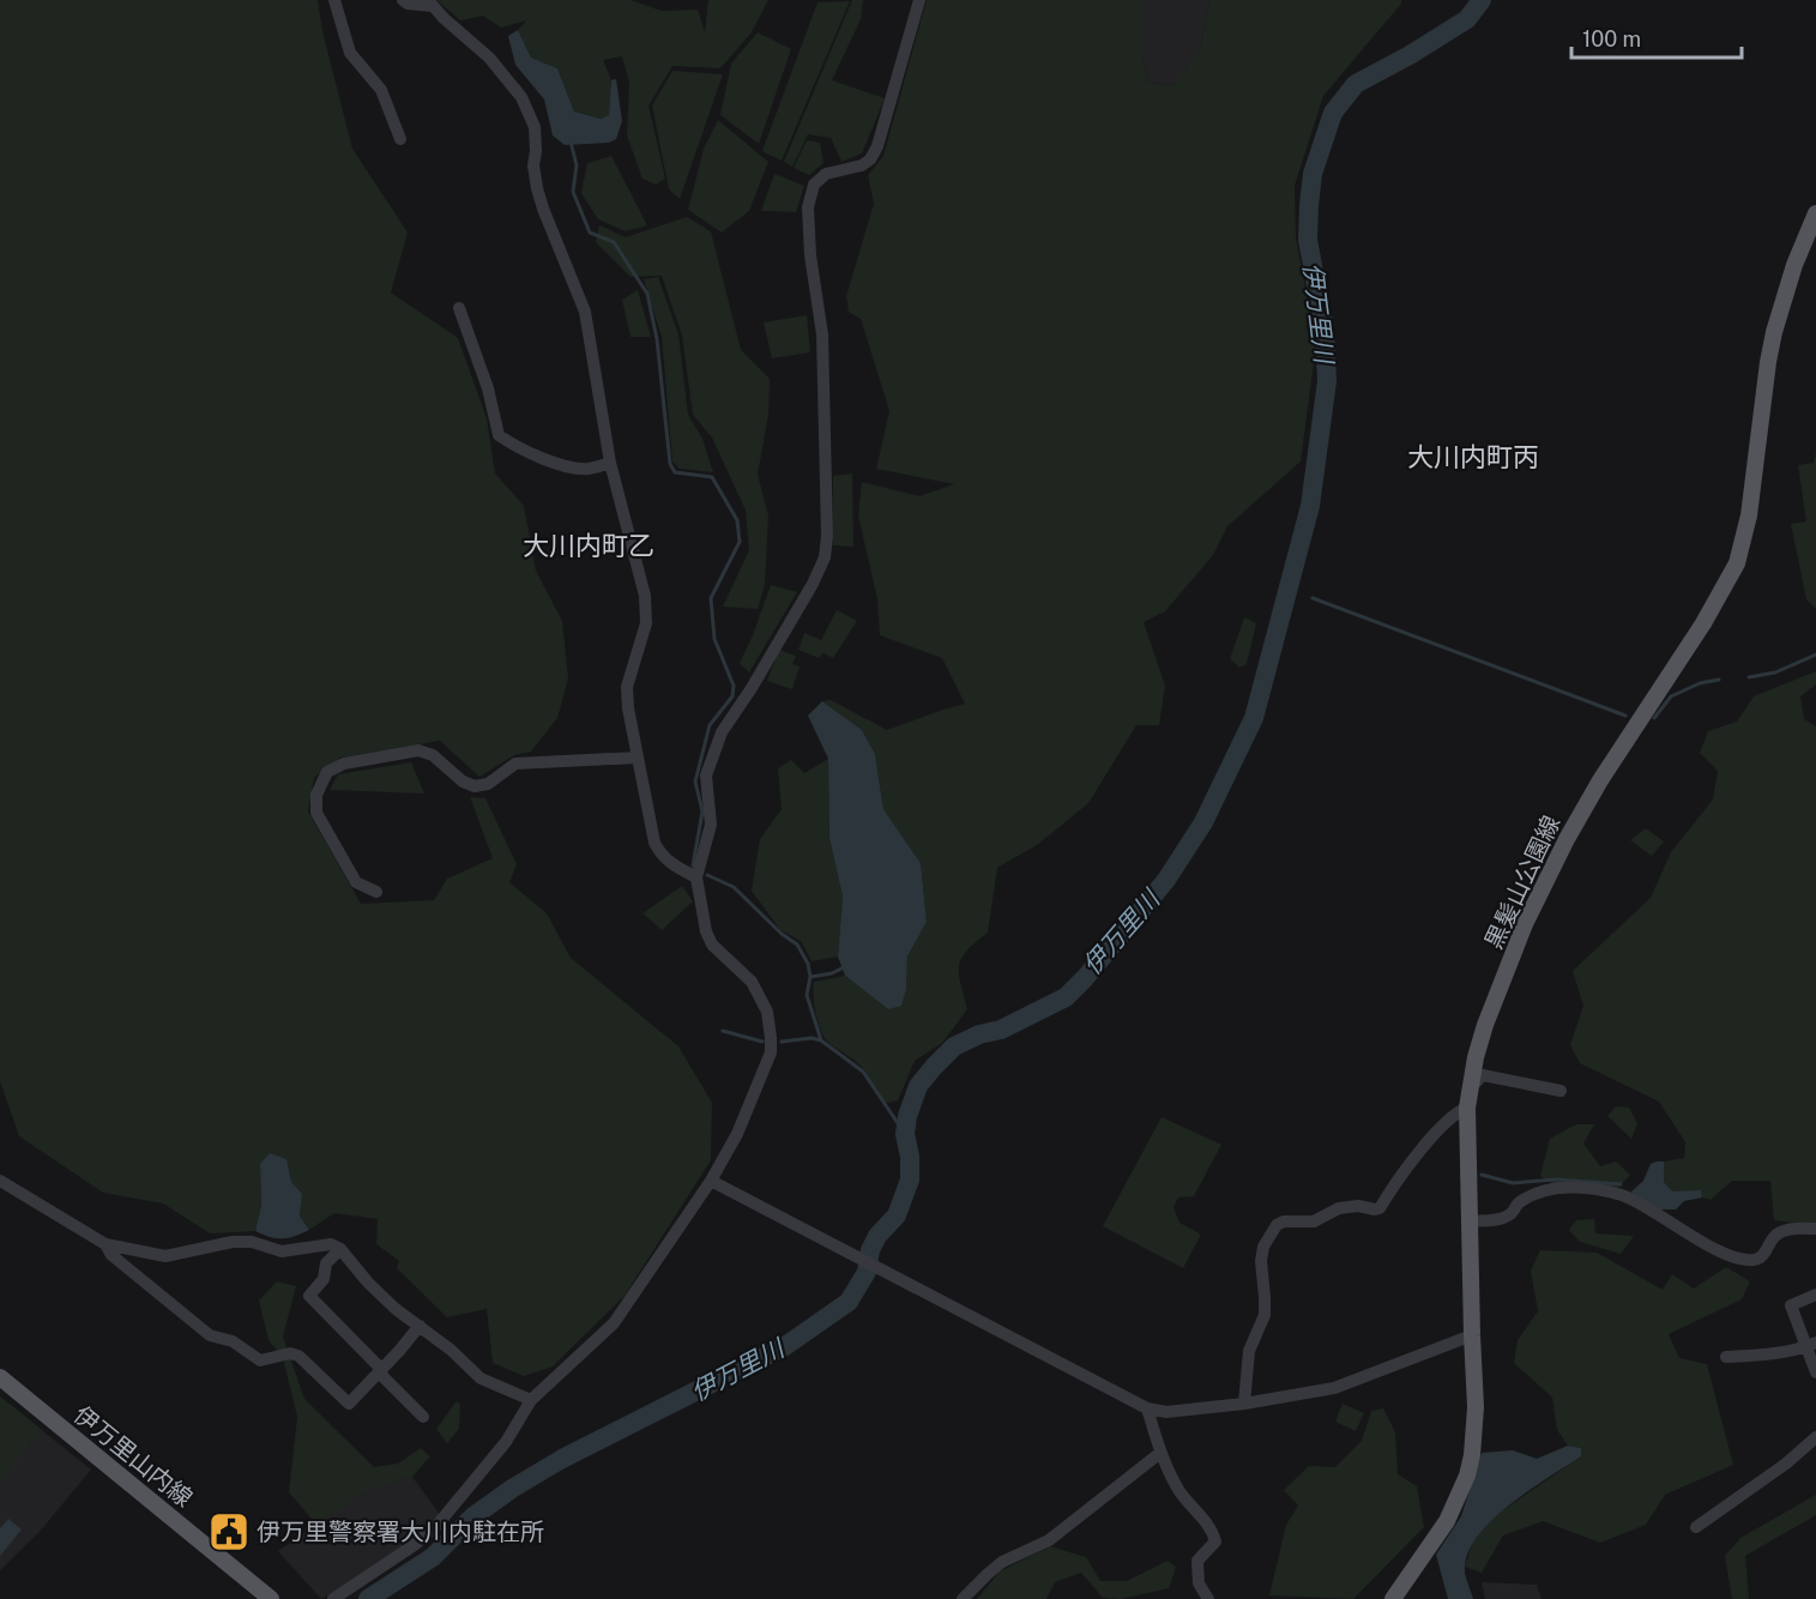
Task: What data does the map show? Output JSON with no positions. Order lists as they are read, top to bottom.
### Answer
{
  "streets": {
    "main road": ["黒髪山公園線", "伊万里山内線"]
  },
  "districts": ["大川内町丙", "大川内町乙"],
  "water": ["伊万里川"],
  "places": {
    "public building": ["伊万里警察署大川内駐在所"]
  },
  "scale_bar": "100 m"
}
